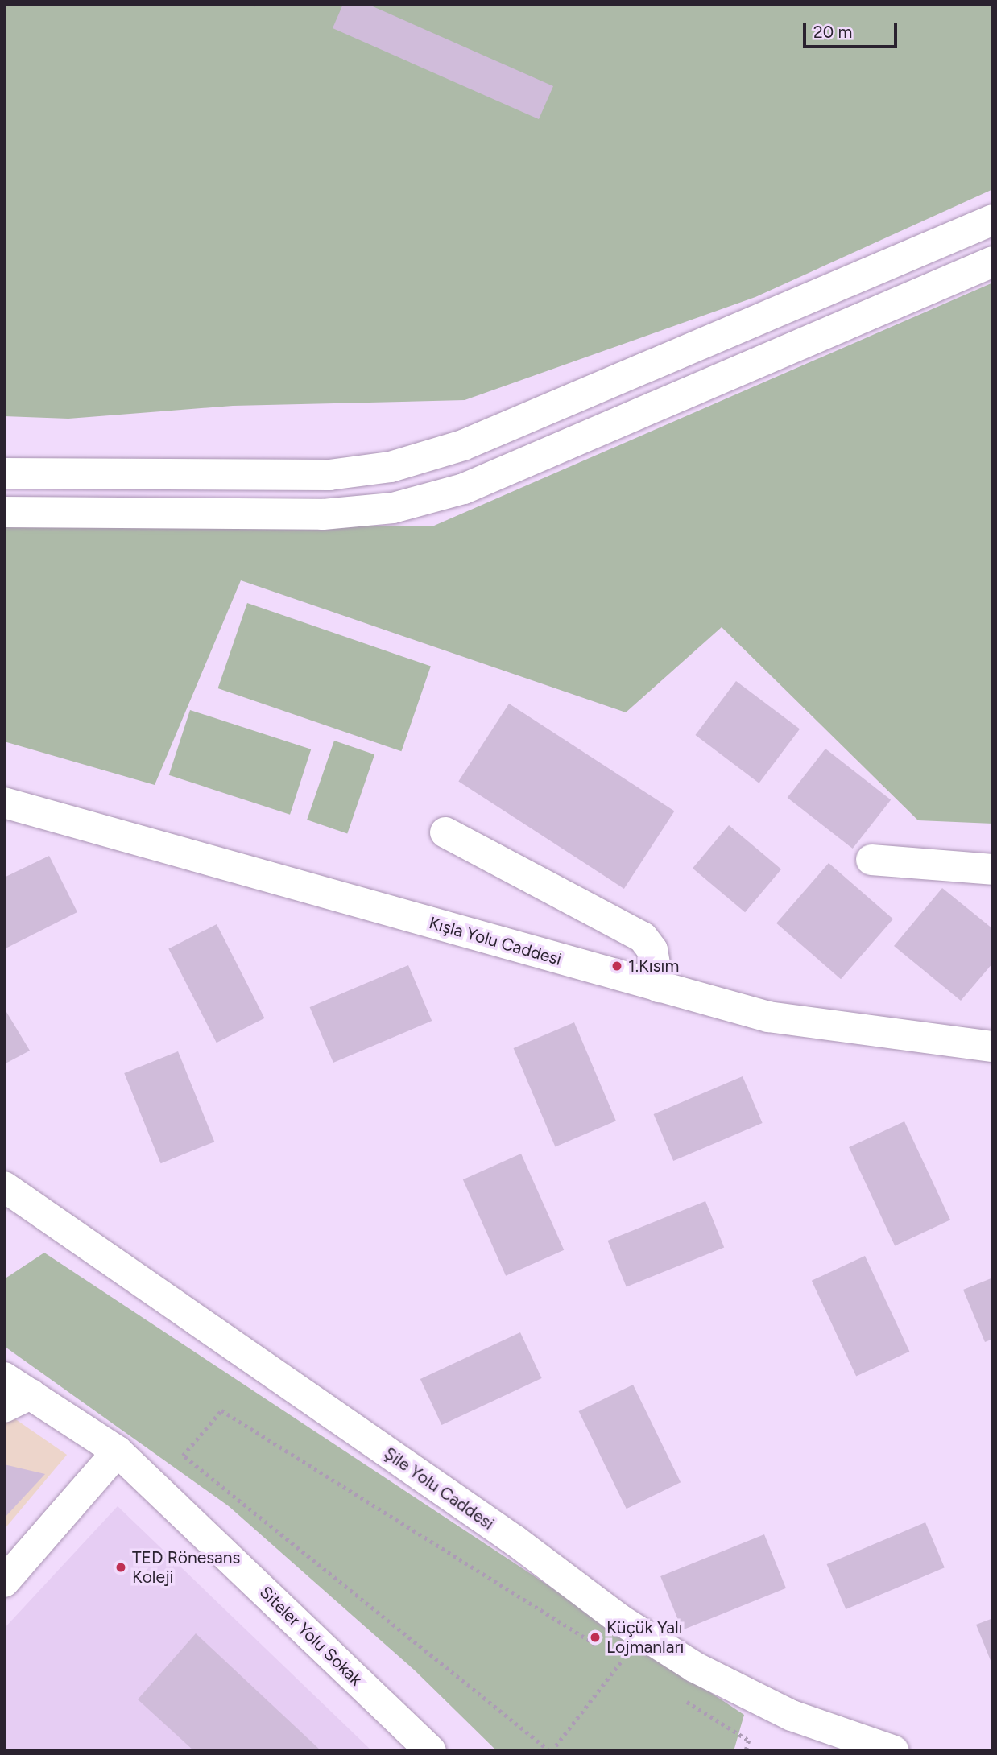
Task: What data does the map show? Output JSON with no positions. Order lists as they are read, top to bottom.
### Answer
{
  "streets": {
    "street": ["Kışla Yolu Caddesi", "Şile Yolu Caddesi", "Siteler Yolu Sokak"]
  },
  "places": ["1.Kısım", "TED Rönesans Koleji", "Küçük Yalı Lojmanları"],
  "scale_bar": "20 m"
}
